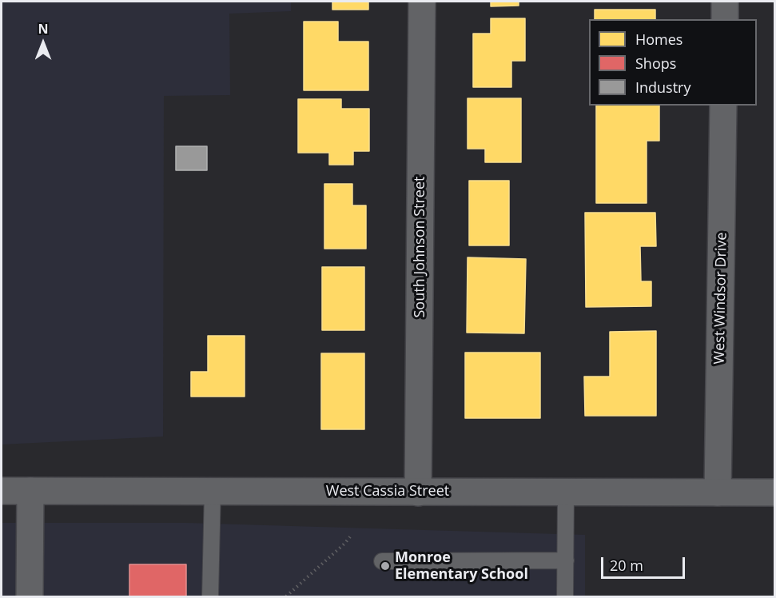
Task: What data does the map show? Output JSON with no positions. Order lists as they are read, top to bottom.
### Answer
{
  "streets": {
    "street": ["South Johnson Street", "West Windsor Drive", "West Cassia Street"]
  },
  "crossings": [
    ["South Johnson Street", "West Cassia Street"],
    ["West Windsor Drive", "West Cassia Street"]
  ],
  "places": ["Monroe Elementary School"],
  "legend": ["Homes", "Shops", "Industry"],
  "scale_bar": "20 m",
  "north": "top"
}
